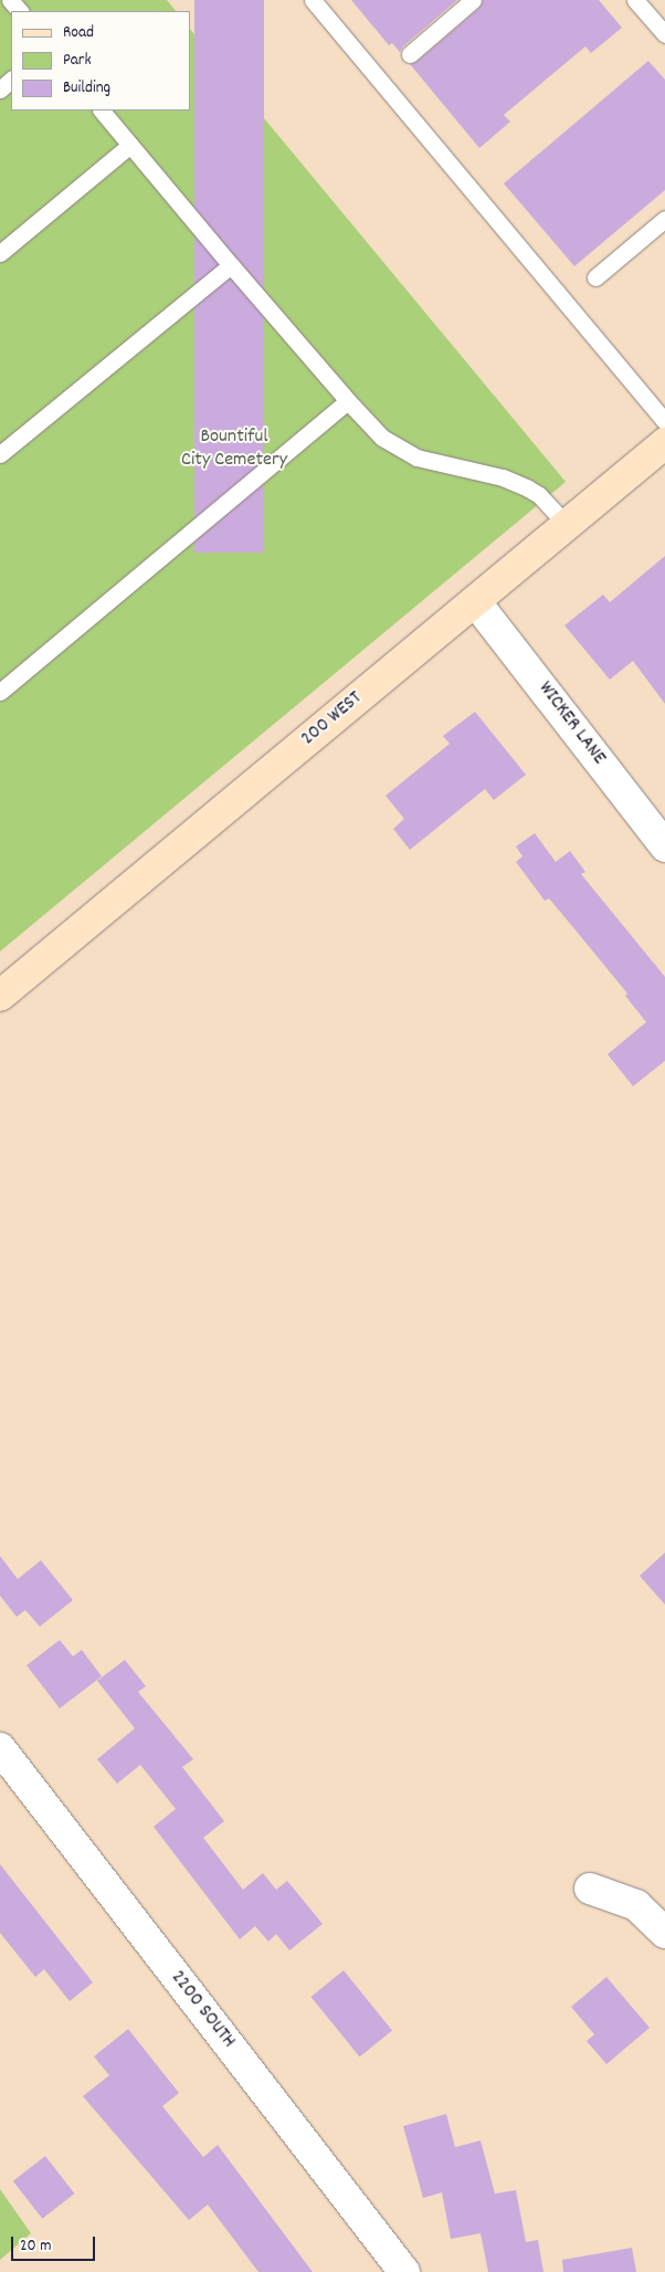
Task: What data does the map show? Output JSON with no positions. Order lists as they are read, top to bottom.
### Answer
{
  "streets": {
    "street": ["200 WEST", "WICKER LANE", "2200 SOUTH"]
  },
  "crossings": [
    ["200 WEST", "WICKER LANE"]
  ],
  "parks": ["Bountiful City Cemetery"],
  "legend": ["Road", "Park", "Building"],
  "scale_bar": "20 m"
}
